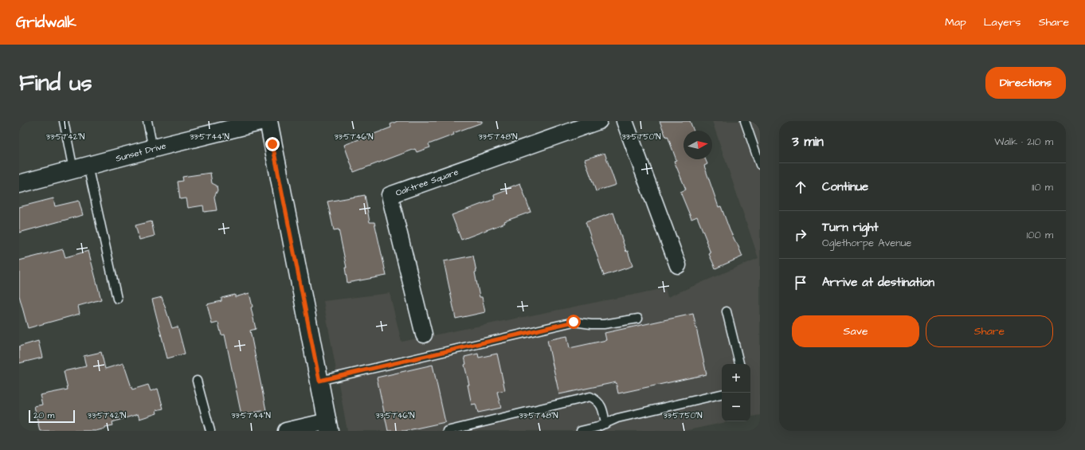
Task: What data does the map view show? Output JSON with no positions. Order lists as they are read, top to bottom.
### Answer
{
  "streets": {
    "main road": ["Sunset Drive"],
    "street": ["Oaktree Square"]
  },
  "scale_bar": "20 m",
  "north": "right",
  "page": {
    "header": "Gridwalk",
    "nav": ["Map", "Layers", "Share"],
    "buttons": [
      "Directions",
      ["Save", "Share"]
    ],
    "title": "Find us",
    "heading": ["3 min", "Walk · 210 m"],
    "list": [
      ["Continue", "110 m"],
      ["Turn right", "Oglethorpe Avenue", "100 m"],
      "Arrive at destination"
    ],
    "map_buttons": ["+", "−"],
    "scale": "20 m"
  },
  "coordinates": [
    "33°57'42\"N",
    "33°57'44\"N",
    "33°57'46\"N",
    "33°57'48\"N",
    "33°57'50\"N"
  ]
}
